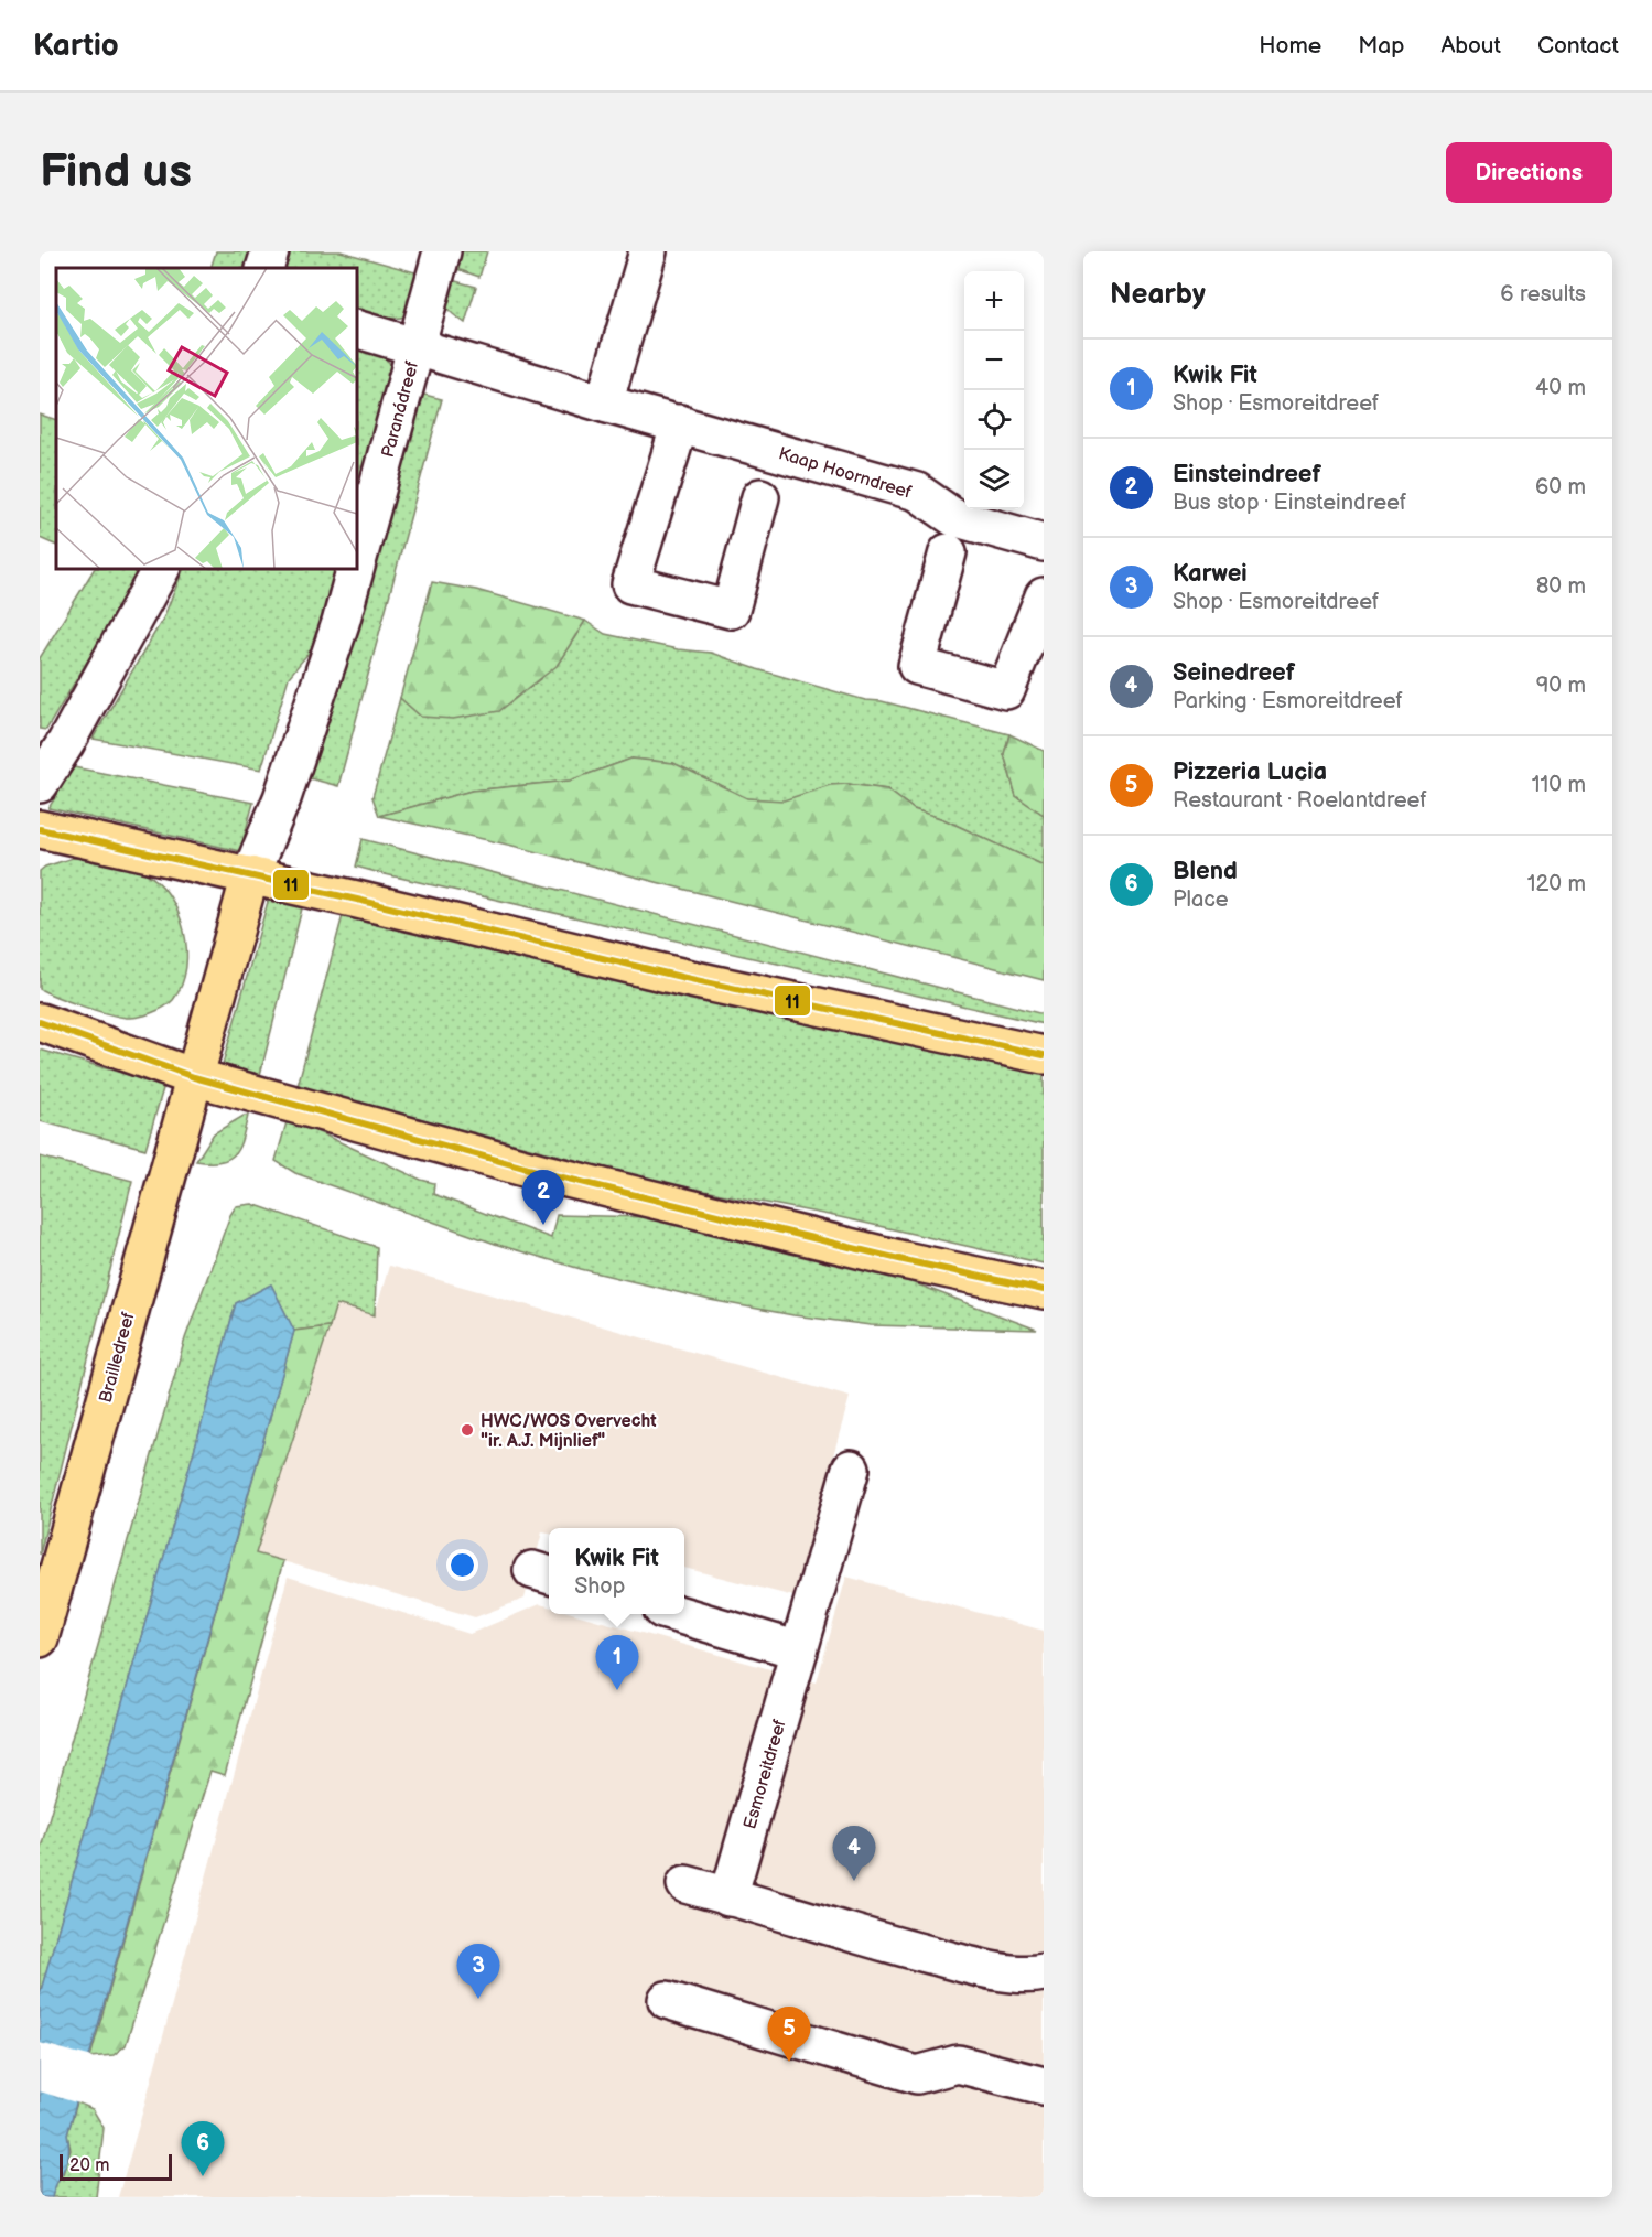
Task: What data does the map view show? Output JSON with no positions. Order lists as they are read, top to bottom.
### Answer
{
  "streets": {
    "main road": ["Brailledreef"],
    "street": ["Paranádreef", "Kaap Hoorndreef", "Esmoreitdreef"]
  },
  "crossings": [
    ["Paranádreef", "Kaap Hoorndreef"],
    ["Paranádreef", "Brailledreef"]
  ],
  "places": ["HWC/WOS Overvecht \"ir. A.J. Mijnlief\""],
  "lines": ["transit line 11"],
  "scale_bar": "20 m",
  "page": {
    "header": "Kartio",
    "nav": [
      "Home",
      "Map",
      "About",
      "Contact"
    ],
    "buttons": "Directions",
    "title": "Find us",
    "heading": ["Nearby", "6 results"],
    "map_buttons": ["+", "−"],
    "list": [
      {
        "mark": "1",
        "name": "Kwik Fit",
        "note": "Shop · Esmoreitdreef",
        "value": "40 m"
      },
      {
        "mark": "2",
        "name": "Einsteindreef",
        "note": "Bus stop · Einsteindreef",
        "value": "60 m"
      },
      {
        "mark": "3",
        "name": "Karwei",
        "note": "Shop · Esmoreitdreef",
        "value": "80 m"
      },
      {
        "mark": "4",
        "name": "Seinedreef",
        "note": "Parking · Esmoreitdreef",
        "value": "90 m"
      },
      {
        "mark": "5",
        "name": "Pizzeria Lucia",
        "note": "Restaurant · Roelantdreef",
        "value": "110 m"
      },
      {
        "mark": "6",
        "name": "Blend",
        "note": "Place",
        "value": "120 m"
      }
    ],
    "pins": [
      "2",
      "1",
      "4",
      "3",
      "5",
      "6"
    ],
    "popup": ["Kwik Fit", "Shop"],
    "scale": "20 m"
  }
}
